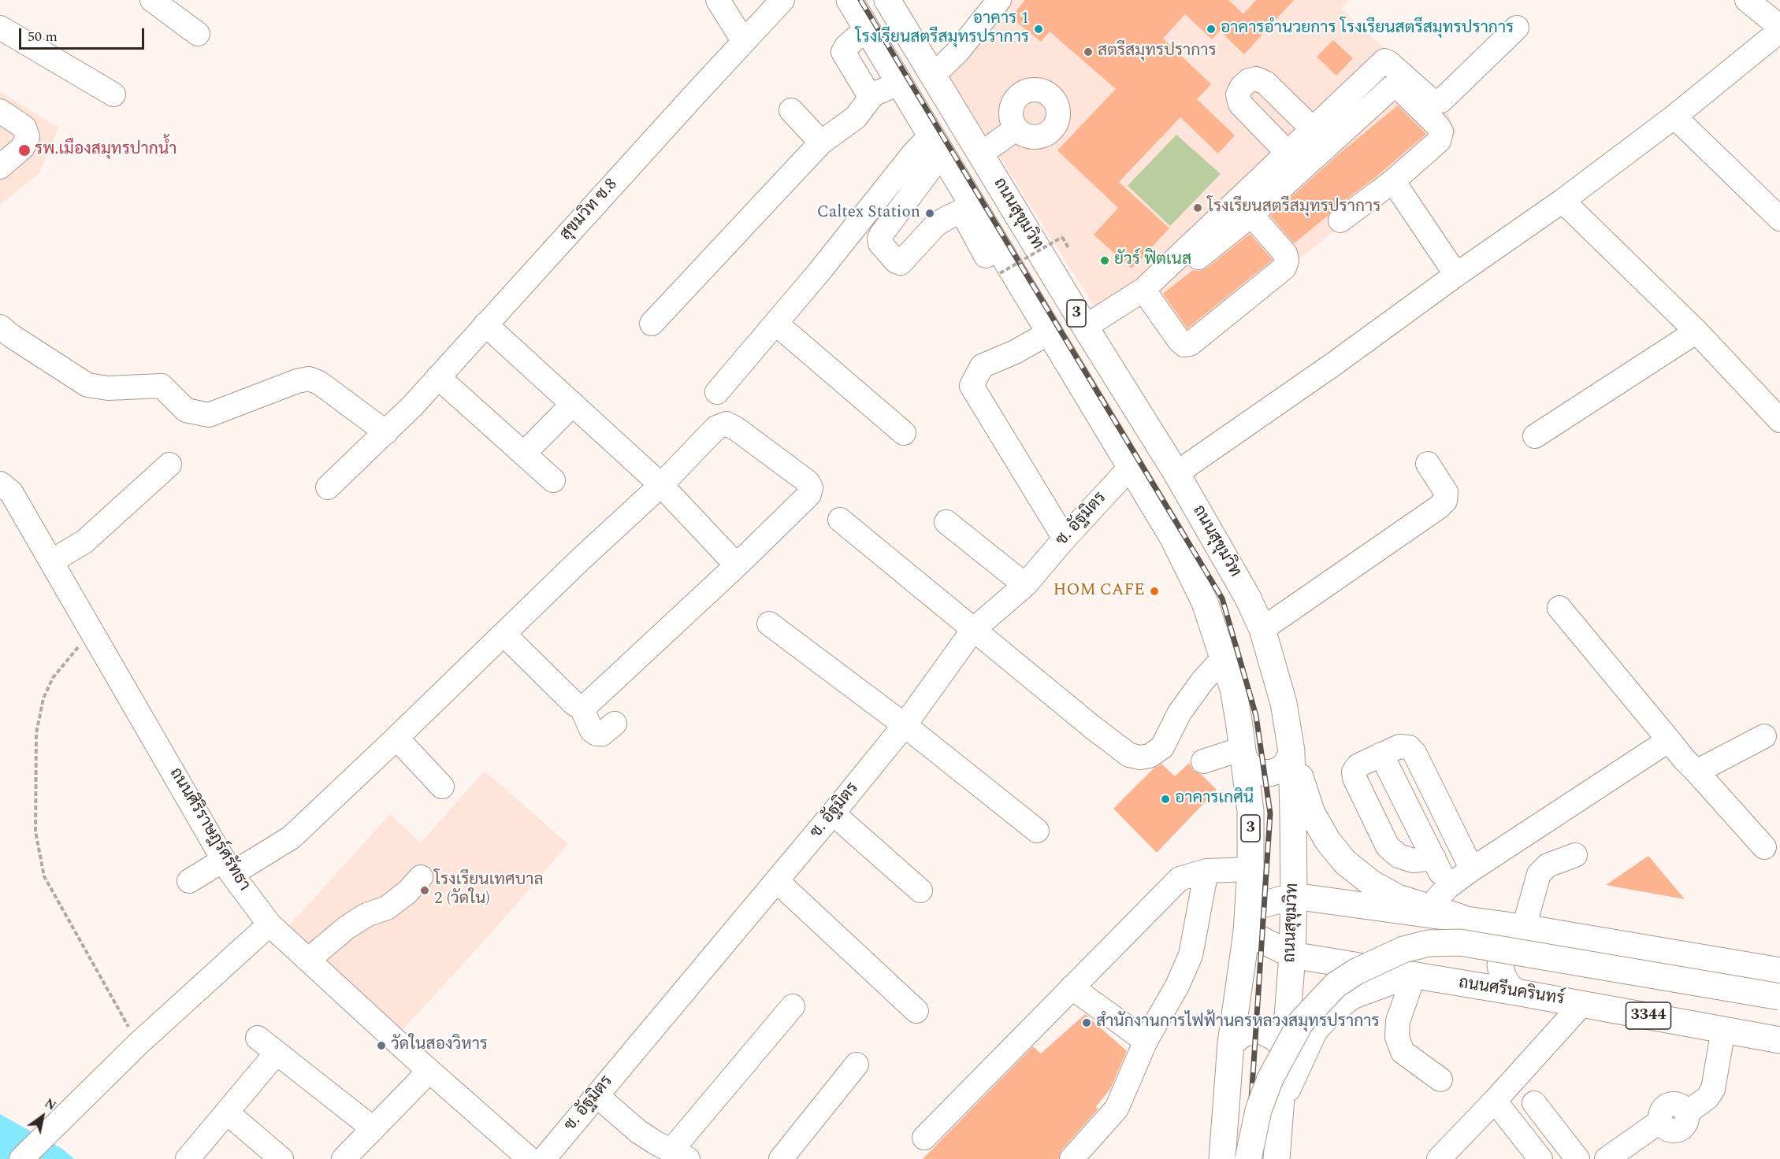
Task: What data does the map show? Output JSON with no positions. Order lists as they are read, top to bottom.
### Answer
{
  "streets": {
    "main road": [
      "ถนนสุขุมวิท",
      "3",
      "ถนนศรีนครินทร์",
      "3344"
    ],
    "street": ["สุขมวิท ซ.8", "ซ. อัฐมิตร", "ถนนศิริราษฎร์ศรัทธา"]
  },
  "crossings": [
    ["ถนนสุขุมวิท", "ซ. อัฐมิตร"],
    ["ถนนสุขุมวิท", "ถนนศรีนครินทร์"]
  ],
  "places": [
    "อาคาร 1 โรงเรียนสตรีสมุทรปราการ",
    "อาคารอำนวยการ โรงเรียนสตรีสมุทรปราการ",
    "สตรีสมุทรปราการ",
    "รพ.เมืองสมุทรปากน้ำ",
    "โรงเรียนสตรีสมุทรปราการ",
    "Caltex Station",
    "ยัวร์ ฟิตเนส",
    "HOM CAFE",
    "อาคารเกศินี",
    "โรงเรียนเทศบาล 2 (วัดใน)",
    "สำนักงานการไฟฟ้านครหลวงสมุทรปราการ",
    "วัดในสองวิหาร"
  ],
  "scale_bar": "50 m",
  "north": "top right"
}
